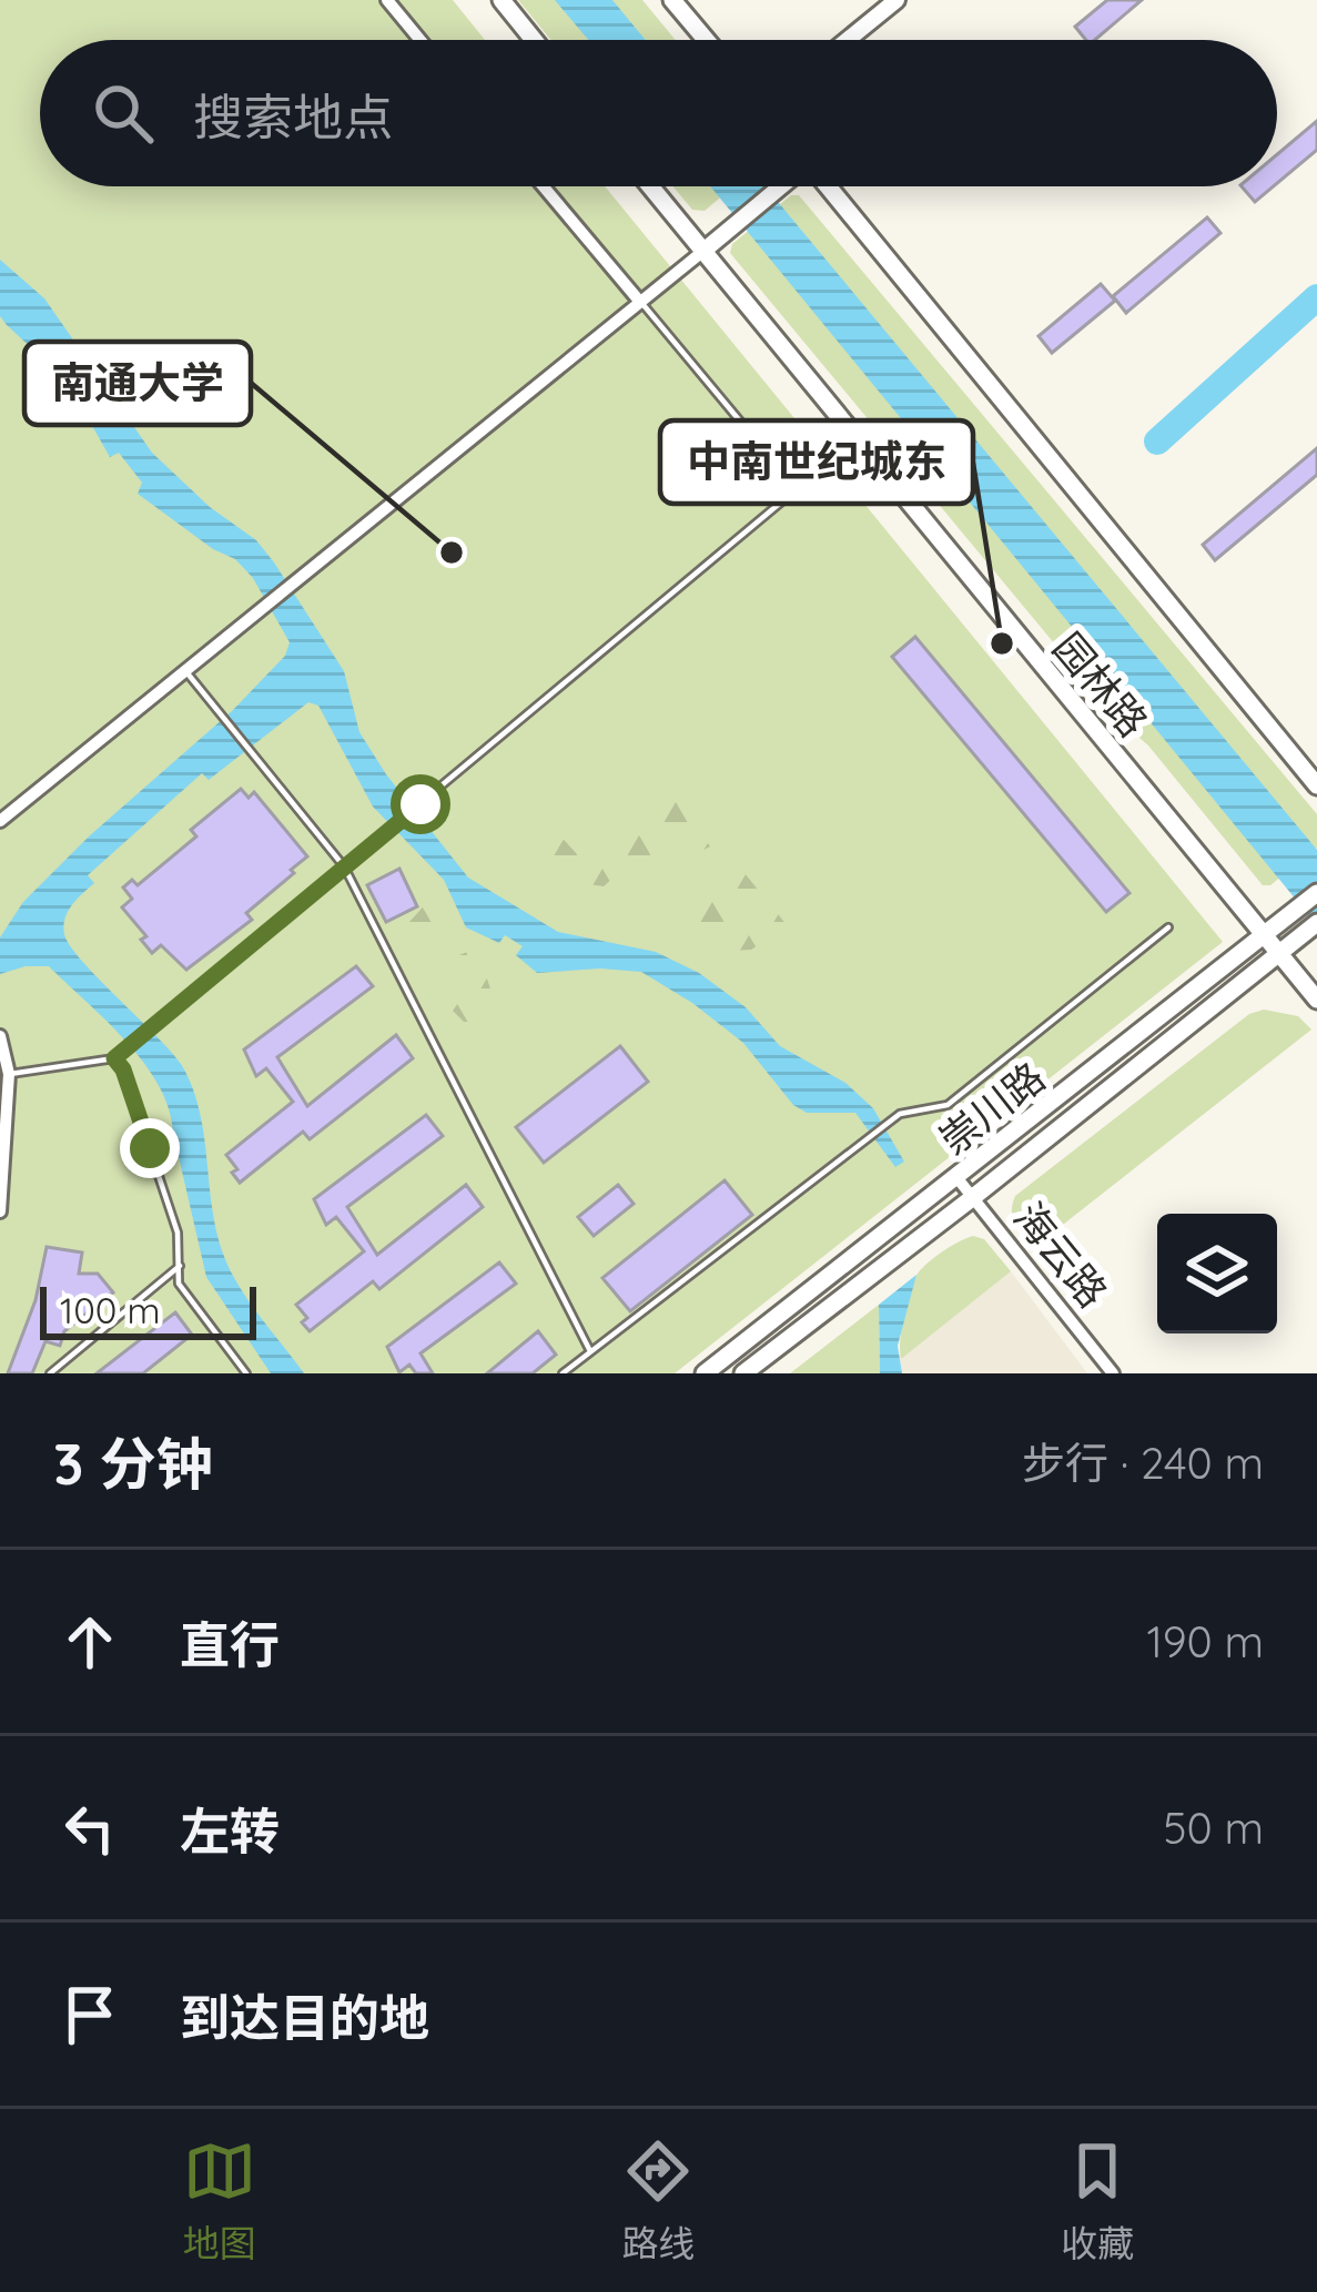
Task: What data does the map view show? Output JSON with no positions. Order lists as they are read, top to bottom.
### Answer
{
  "streets": {
    "main road": ["园林路", "崇川路"],
    "street": ["海云路"]
  },
  "crossings": [
    ["园林路", "崇川路"],
    ["崇川路", "海云路"]
  ],
  "places": ["南通大学", "中南世纪城东"],
  "scale_bar": "100 m",
  "page": {
    "search": "搜索地点",
    "scale": "100 m",
    "heading": ["3 分钟", "步行 · 240 m"],
    "list": [
      ["直行", "190 m"],
      ["左转", "50 m"],
      "到达目的地"
    ],
    "nav": ["地图", "路线", "收藏"]
  }
}
